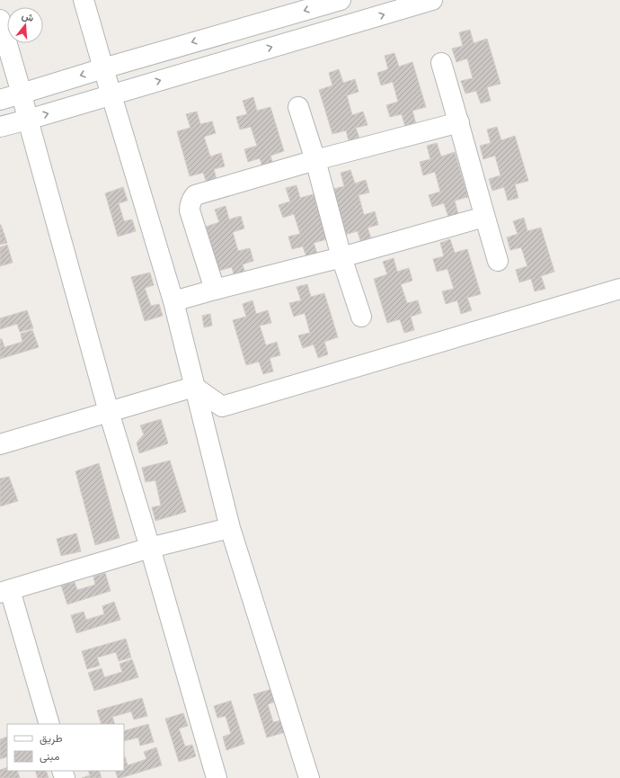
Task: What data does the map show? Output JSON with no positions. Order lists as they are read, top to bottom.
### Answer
{
  "legend": ["طريق", "مبنى"],
  "north": "top"
}
